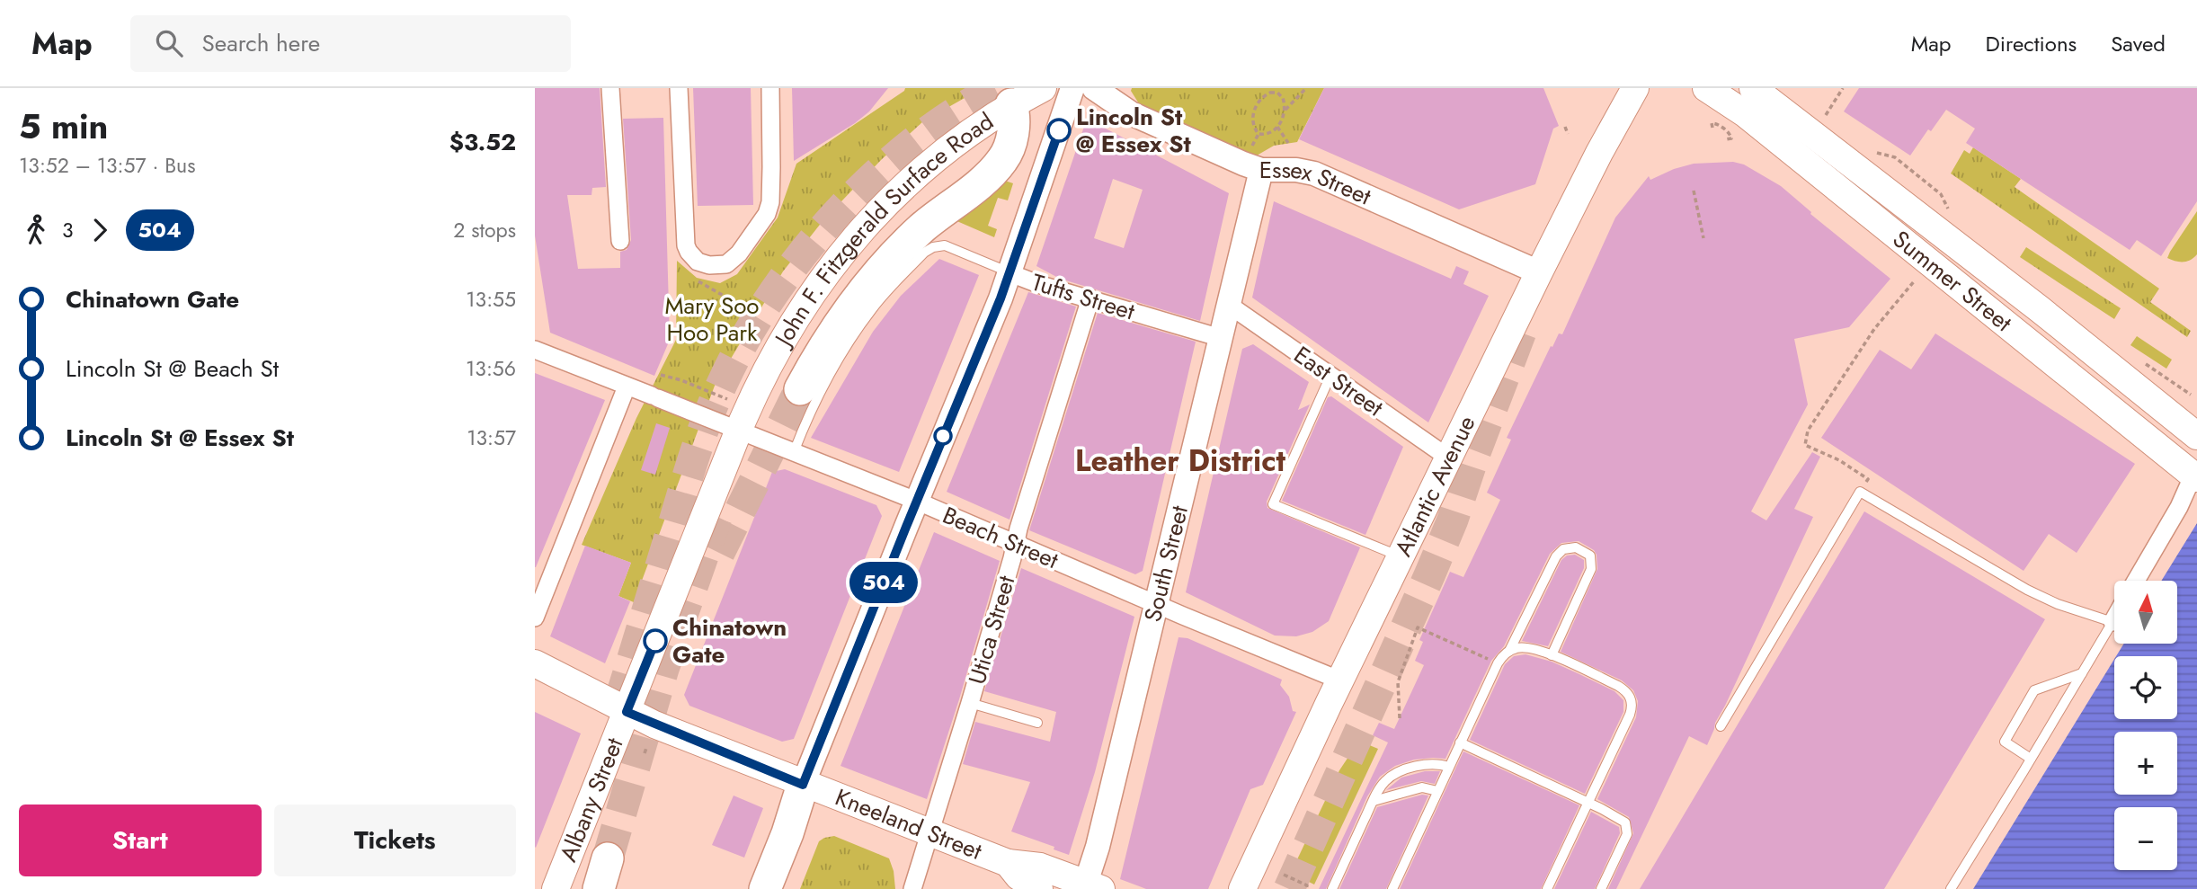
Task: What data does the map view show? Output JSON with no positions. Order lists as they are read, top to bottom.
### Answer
{
  "streets": {
    "main road": [
      "Essex Street",
      "John F. Fitzgerald Surface Road",
      "Summer Street",
      "Atlantic Avenue",
      "South Street",
      "Albany Street",
      "Kneeland Street"
    ],
    "street": [
      "Tufts Street",
      "East Street",
      "Beach Street",
      "Utica Street"
    ]
  },
  "crossings": [
    ["Essex Street", "Atlantic Avenue"],
    ["Essex Street", "South Street"],
    ["John F. Fitzgerald Surface Road", "Beach Street"],
    ["John F. Fitzgerald Surface Road", "Albany Street"],
    ["John F. Fitzgerald Surface Road", "Kneeland Street"],
    ["Tufts Street", "Beach Street"],
    ["Tufts Street", "South Street"],
    ["Tufts Street", "Utica Street"],
    ["East Street", "Atlantic Avenue"],
    ["East Street", "South Street"],
    ["Atlantic Avenue", "Beach Street"],
    ["Beach Street", "South Street"],
    ["Beach Street", "Utica Street"],
    ["South Street", "Kneeland Street"],
    ["Utica Street", "Kneeland Street"],
    ["Albany Street", "Kneeland Street"]
  ],
  "districts": ["Leather District"],
  "parks": ["Mary Soo Hoo Park"],
  "places": ["Lincoln St @ Essex St", "Chinatown Gate"],
  "lines": ["bus line 504"],
  "north": "top",
  "page": {
    "header": "Map",
    "search": "Search here",
    "nav": ["Map", "Directions", "Saved"],
    "heading": ["5 min", "13:52 – 13:57 · Bus", "$3.52"],
    "on_map": "504",
    "legs": ["3", "504", "2 stops"],
    "list": [
      {
        "name": "Chinatown Gate",
        "value": "13:55"
      },
      {
        "name": "Lincoln St @ Beach St",
        "value": "13:56"
      },
      {
        "name": "Lincoln St @ Essex St",
        "value": "13:57"
      }
    ],
    "map_buttons": ["+", "−"],
    "buttons": ["Start", "Tickets"]
  }
}
